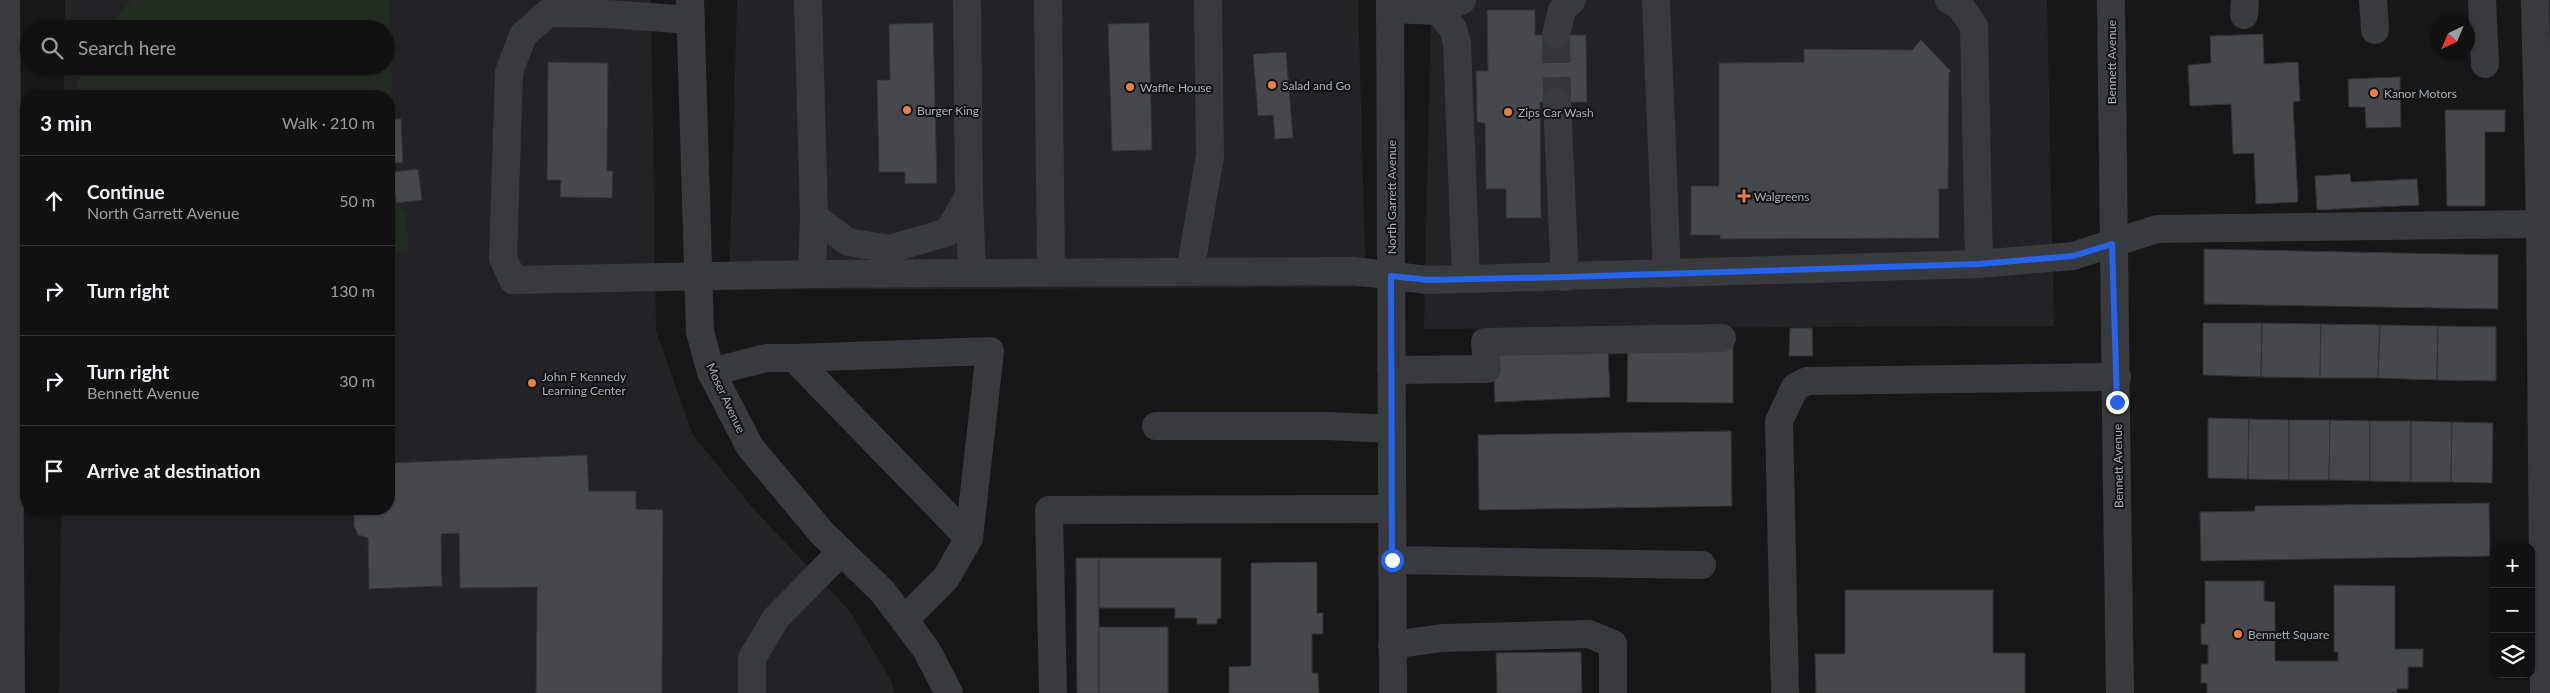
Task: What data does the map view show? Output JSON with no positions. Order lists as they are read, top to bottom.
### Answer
{
  "streets": {
    "street": ["Bennett Avenue", "North Garrett Avenue", "Moser Avenue"]
  },
  "places": {
    "other": [
      "Salad and Go",
      "Waffle House",
      "Kanor Motors",
      "Burger King",
      "Zips Car Wash",
      "John F Kennedy Learning Center",
      "Bennett Square"
    ],
    "health": ["Walgreens"]
  },
  "north": "bottom left",
  "page": {
    "search": "Search here",
    "heading": ["3 min", "Walk · 210 m"],
    "list": [
      ["Continue", "North Garrett Avenue", "50 m"],
      ["Turn right", "130 m"],
      ["Turn right", "Bennett Avenue", "30 m"],
      "Arrive at destination"
    ],
    "map_buttons": ["+", "−"]
  }
}
